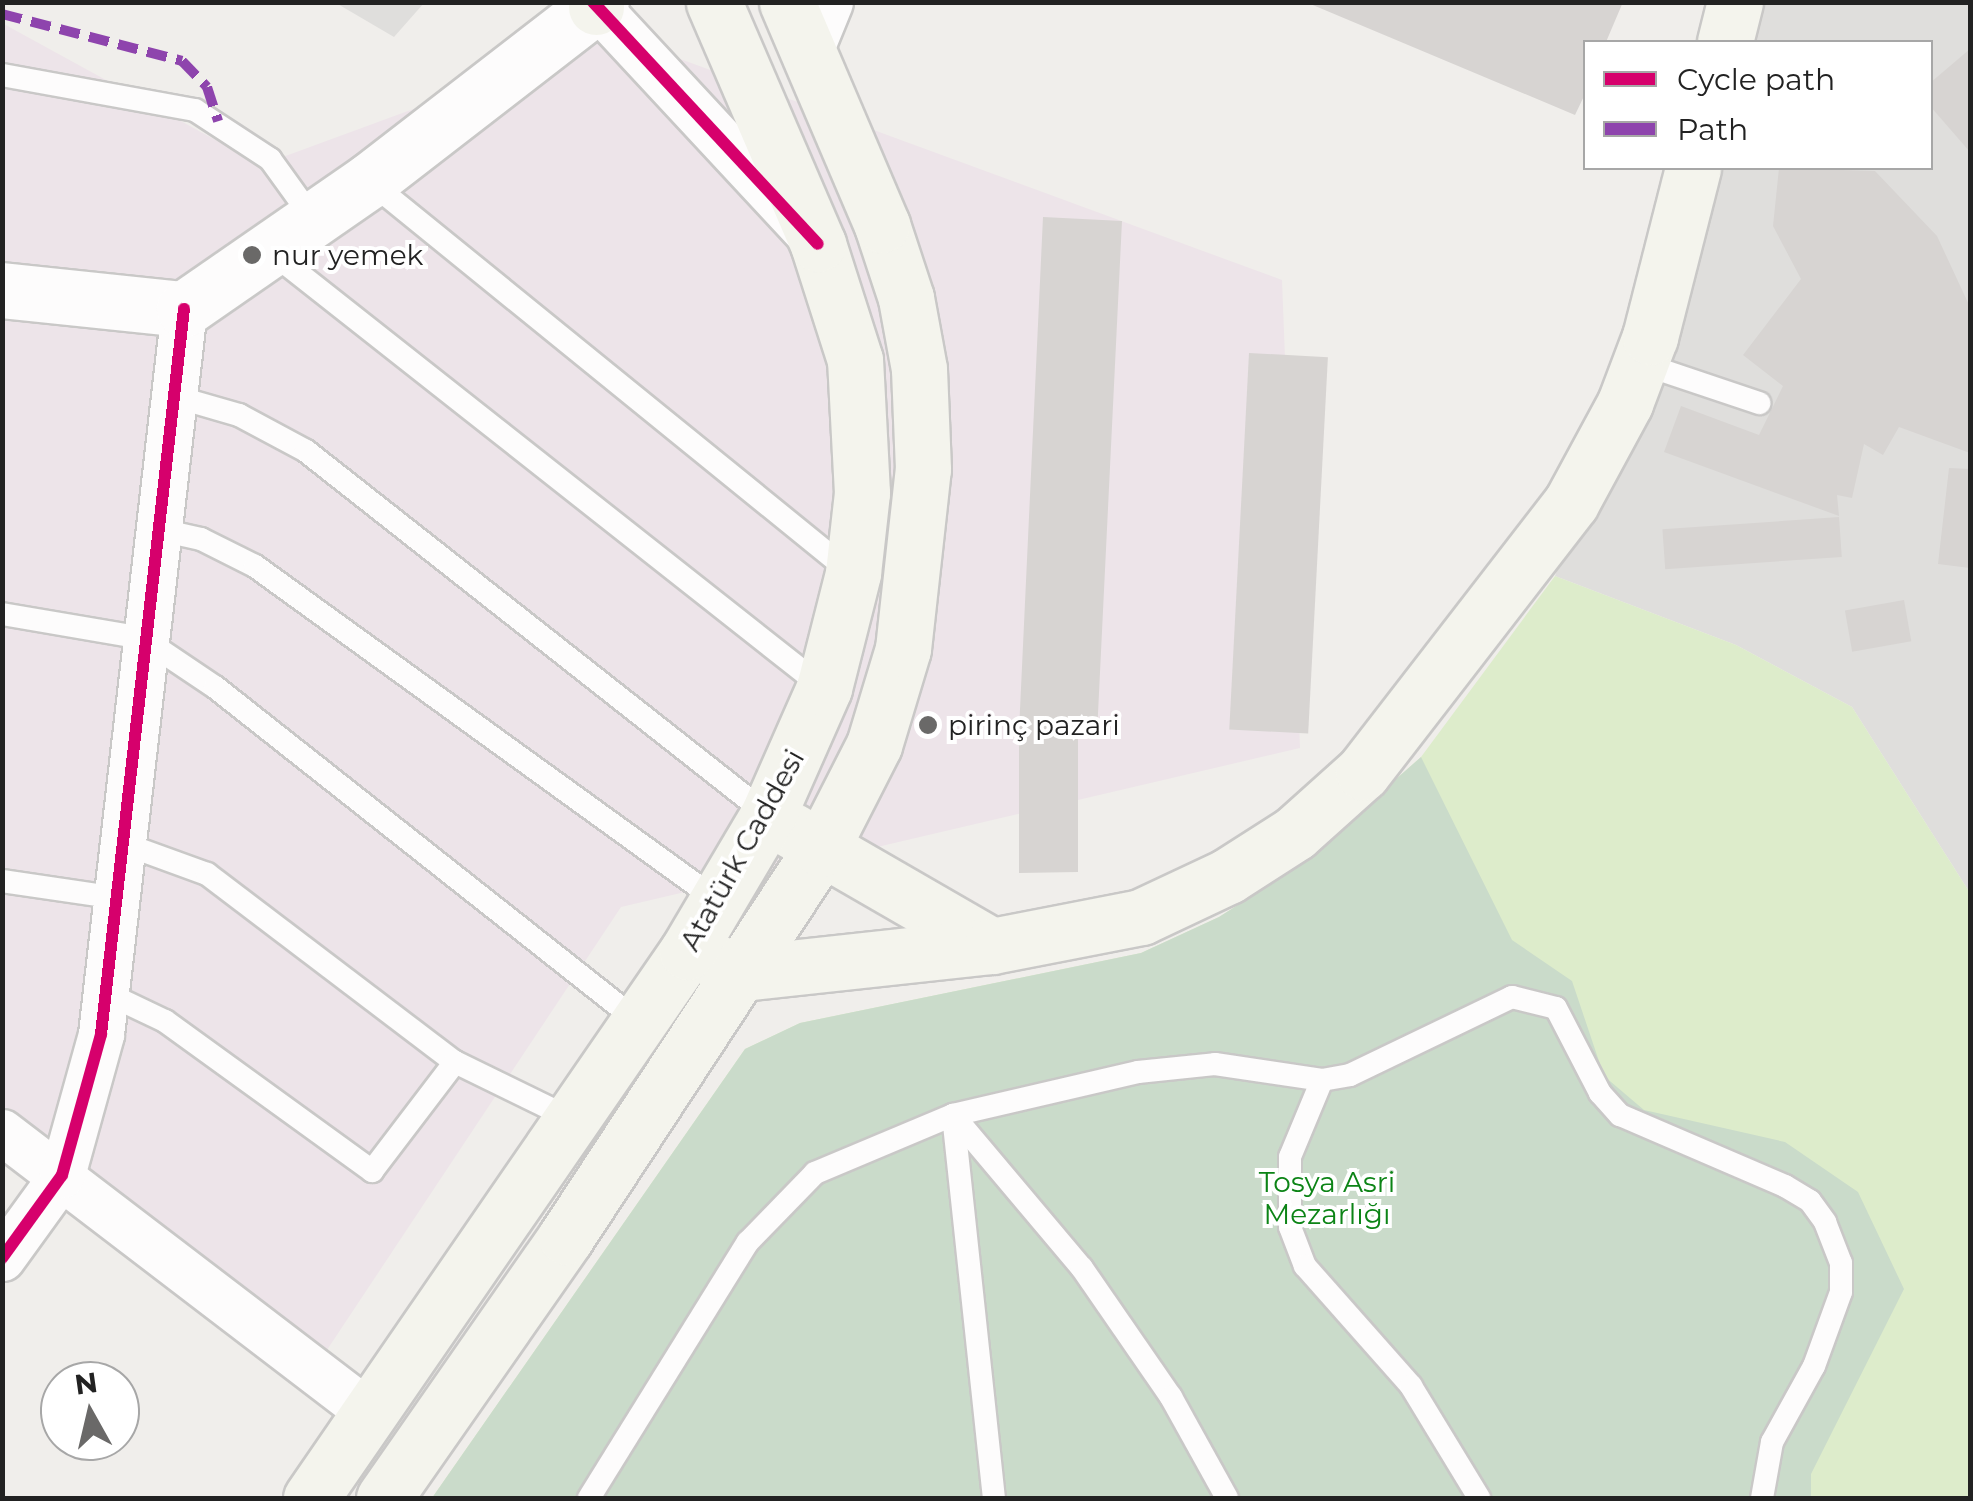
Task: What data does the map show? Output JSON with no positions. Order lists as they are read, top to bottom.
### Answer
{
  "streets": {
    "main road": ["Atatürk Caddesi"]
  },
  "parks": ["Tosya Asri Mezarlığı"],
  "places": ["nur yemek", "pirinç pazari"],
  "legend": ["Cycle path", "Path"],
  "north": "top"
}
